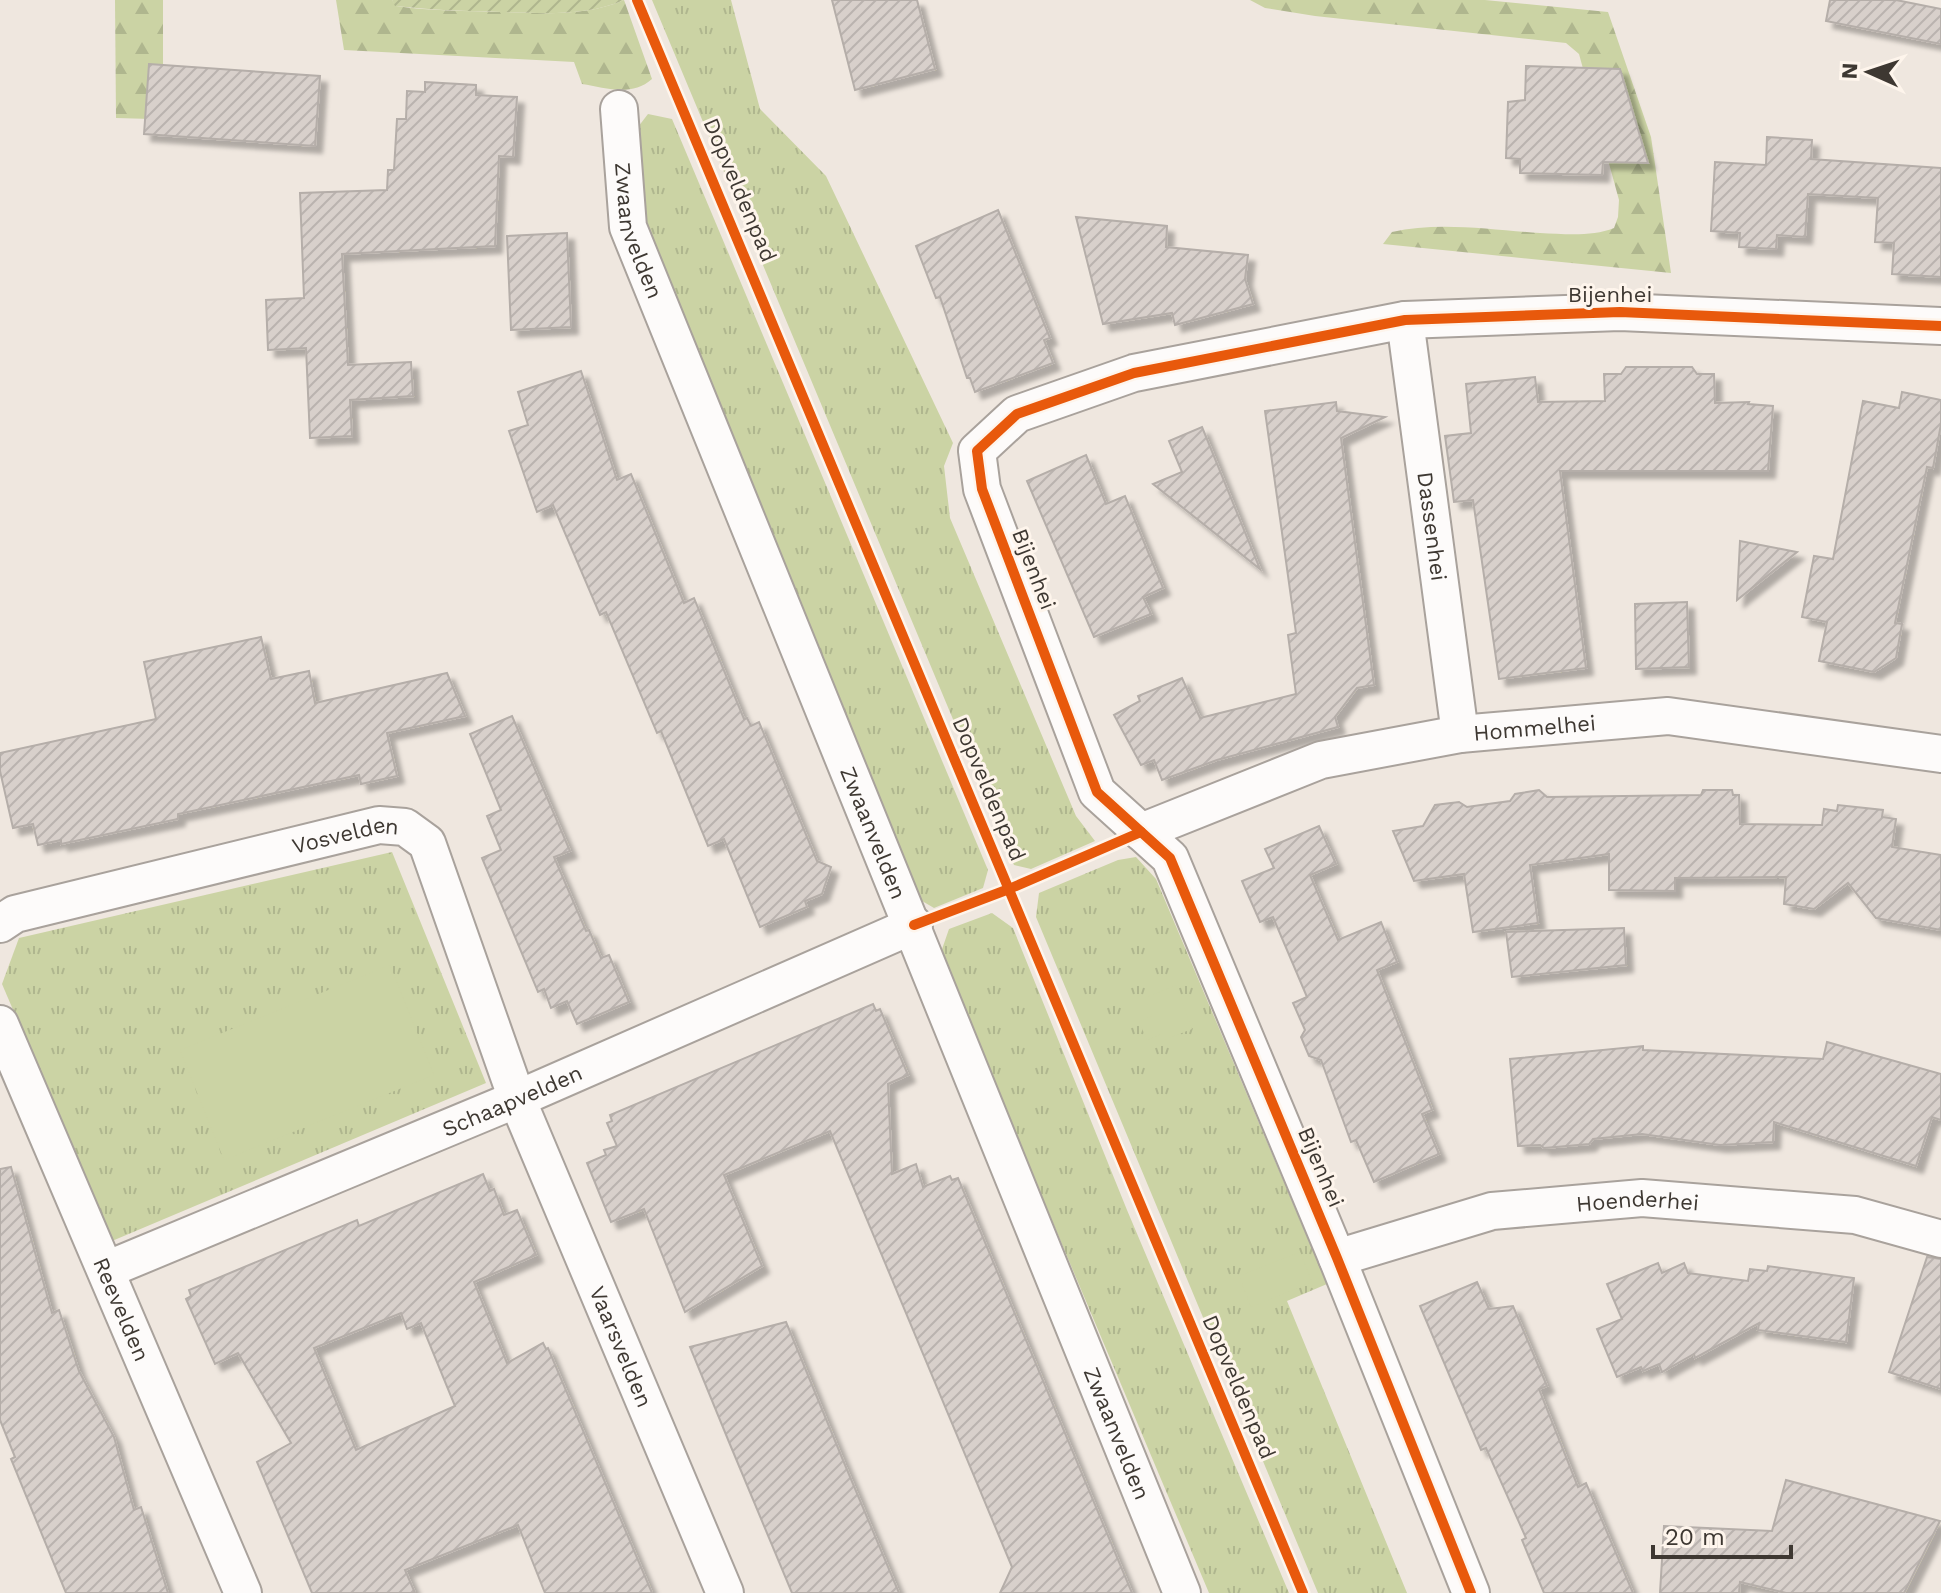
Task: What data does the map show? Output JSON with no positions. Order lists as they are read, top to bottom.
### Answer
{
  "streets": {
    "street": [
      "Zwaanvelden",
      "Bijenhei",
      "Dassenhei",
      "Hommelhei",
      "Vosvelden",
      "Schaapvelden",
      "Hoenderhei",
      "Reevelden",
      "Vaarsvelden"
    ],
    "cycle path": ["Dopveldenpad"]
  },
  "crossings": [
    ["Zwaanvelden", "Schaapvelden"],
    ["Bijenhei", "Dassenhei"],
    ["Bijenhei", "Hommelhei"],
    ["Bijenhei", "Hoenderhei"],
    ["Dassenhei", "Hommelhei"],
    ["Vosvelden", "Schaapvelden"],
    ["Vosvelden", "Vaarsvelden"],
    ["Schaapvelden", "Reevelden"],
    ["Schaapvelden", "Vaarsvelden"]
  ],
  "scale_bar": "20 m",
  "north": "left"
}
